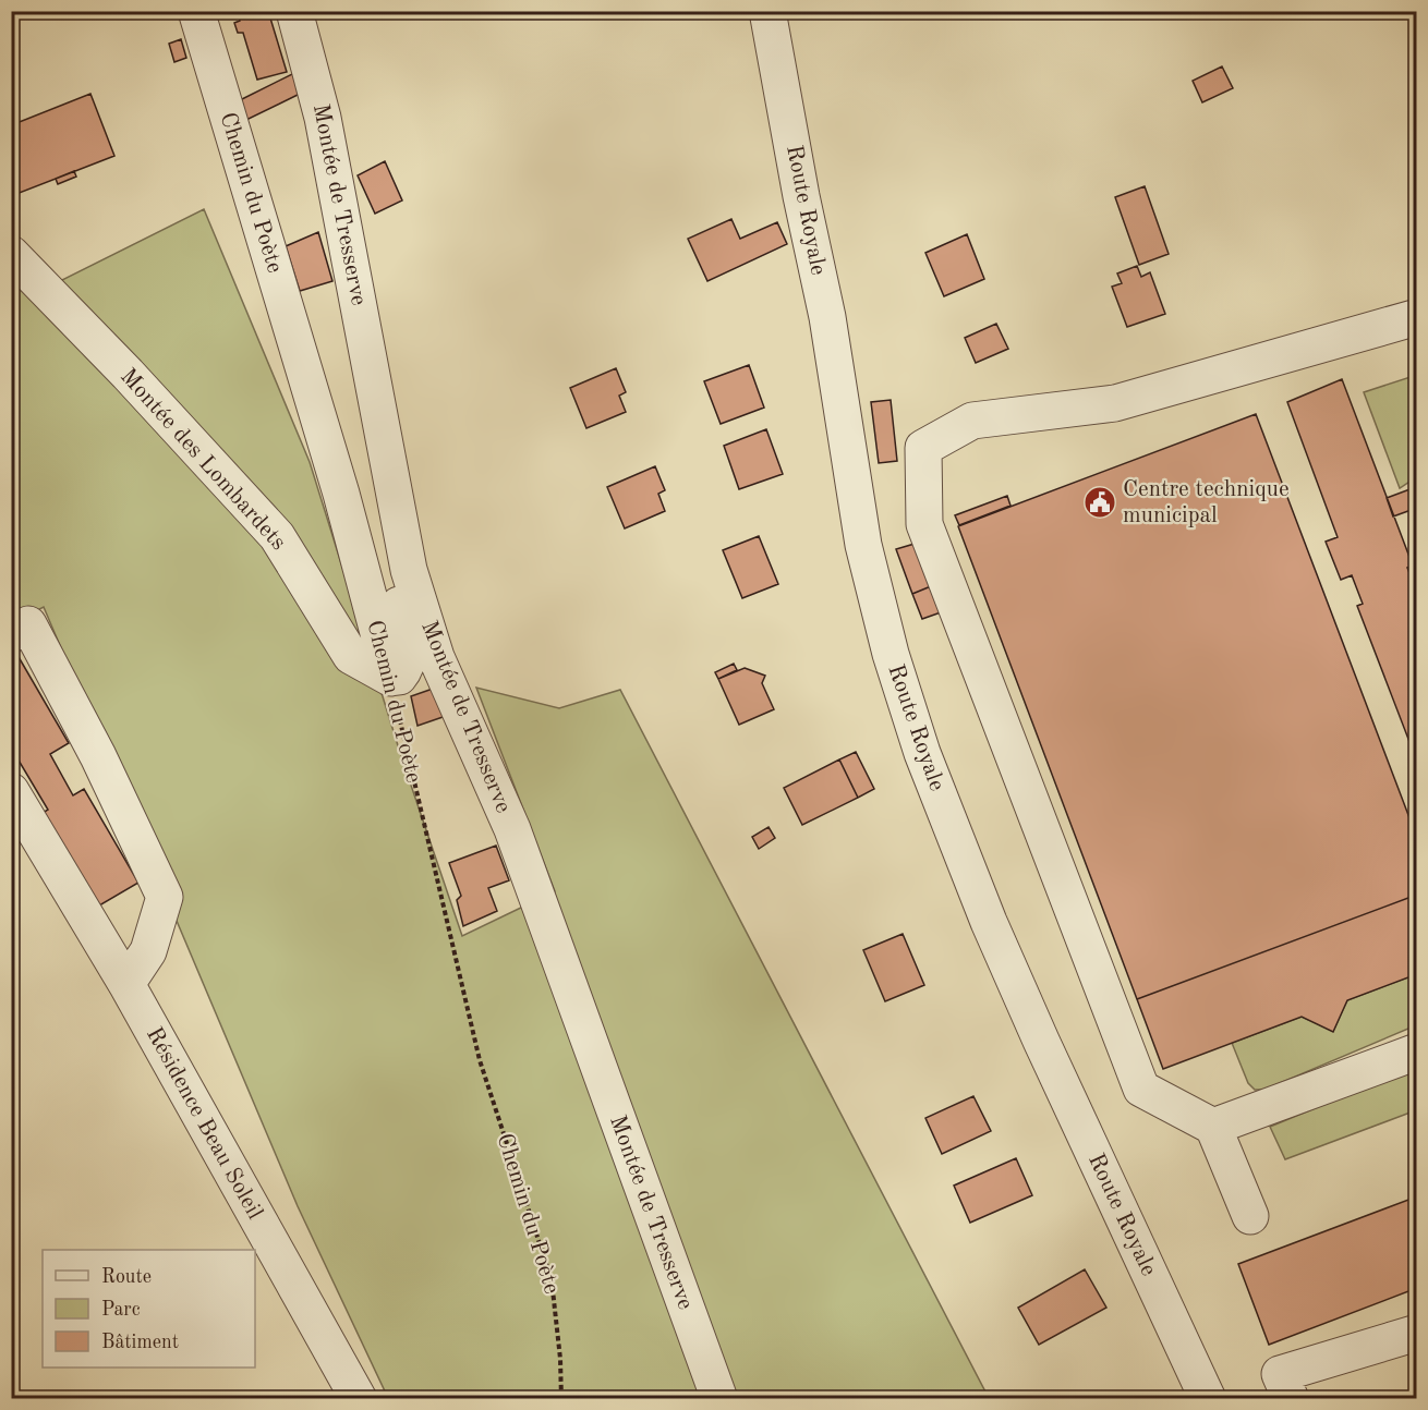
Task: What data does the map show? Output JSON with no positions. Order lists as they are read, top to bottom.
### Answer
{
  "streets": {
    "street": [
      "Chemin du Poète",
      "Montée de Tresserve",
      "Route Royale",
      "Montée des Lombardets",
      "Résidence Beau Soleil"
    ]
  },
  "crossings": [
    ["Chemin du Poète", "Montée des Lombardets"]
  ],
  "places": {
    "public building": ["Centre technique municipal"]
  },
  "legend": ["Route", "Parc", "Bâtiment"]
}
